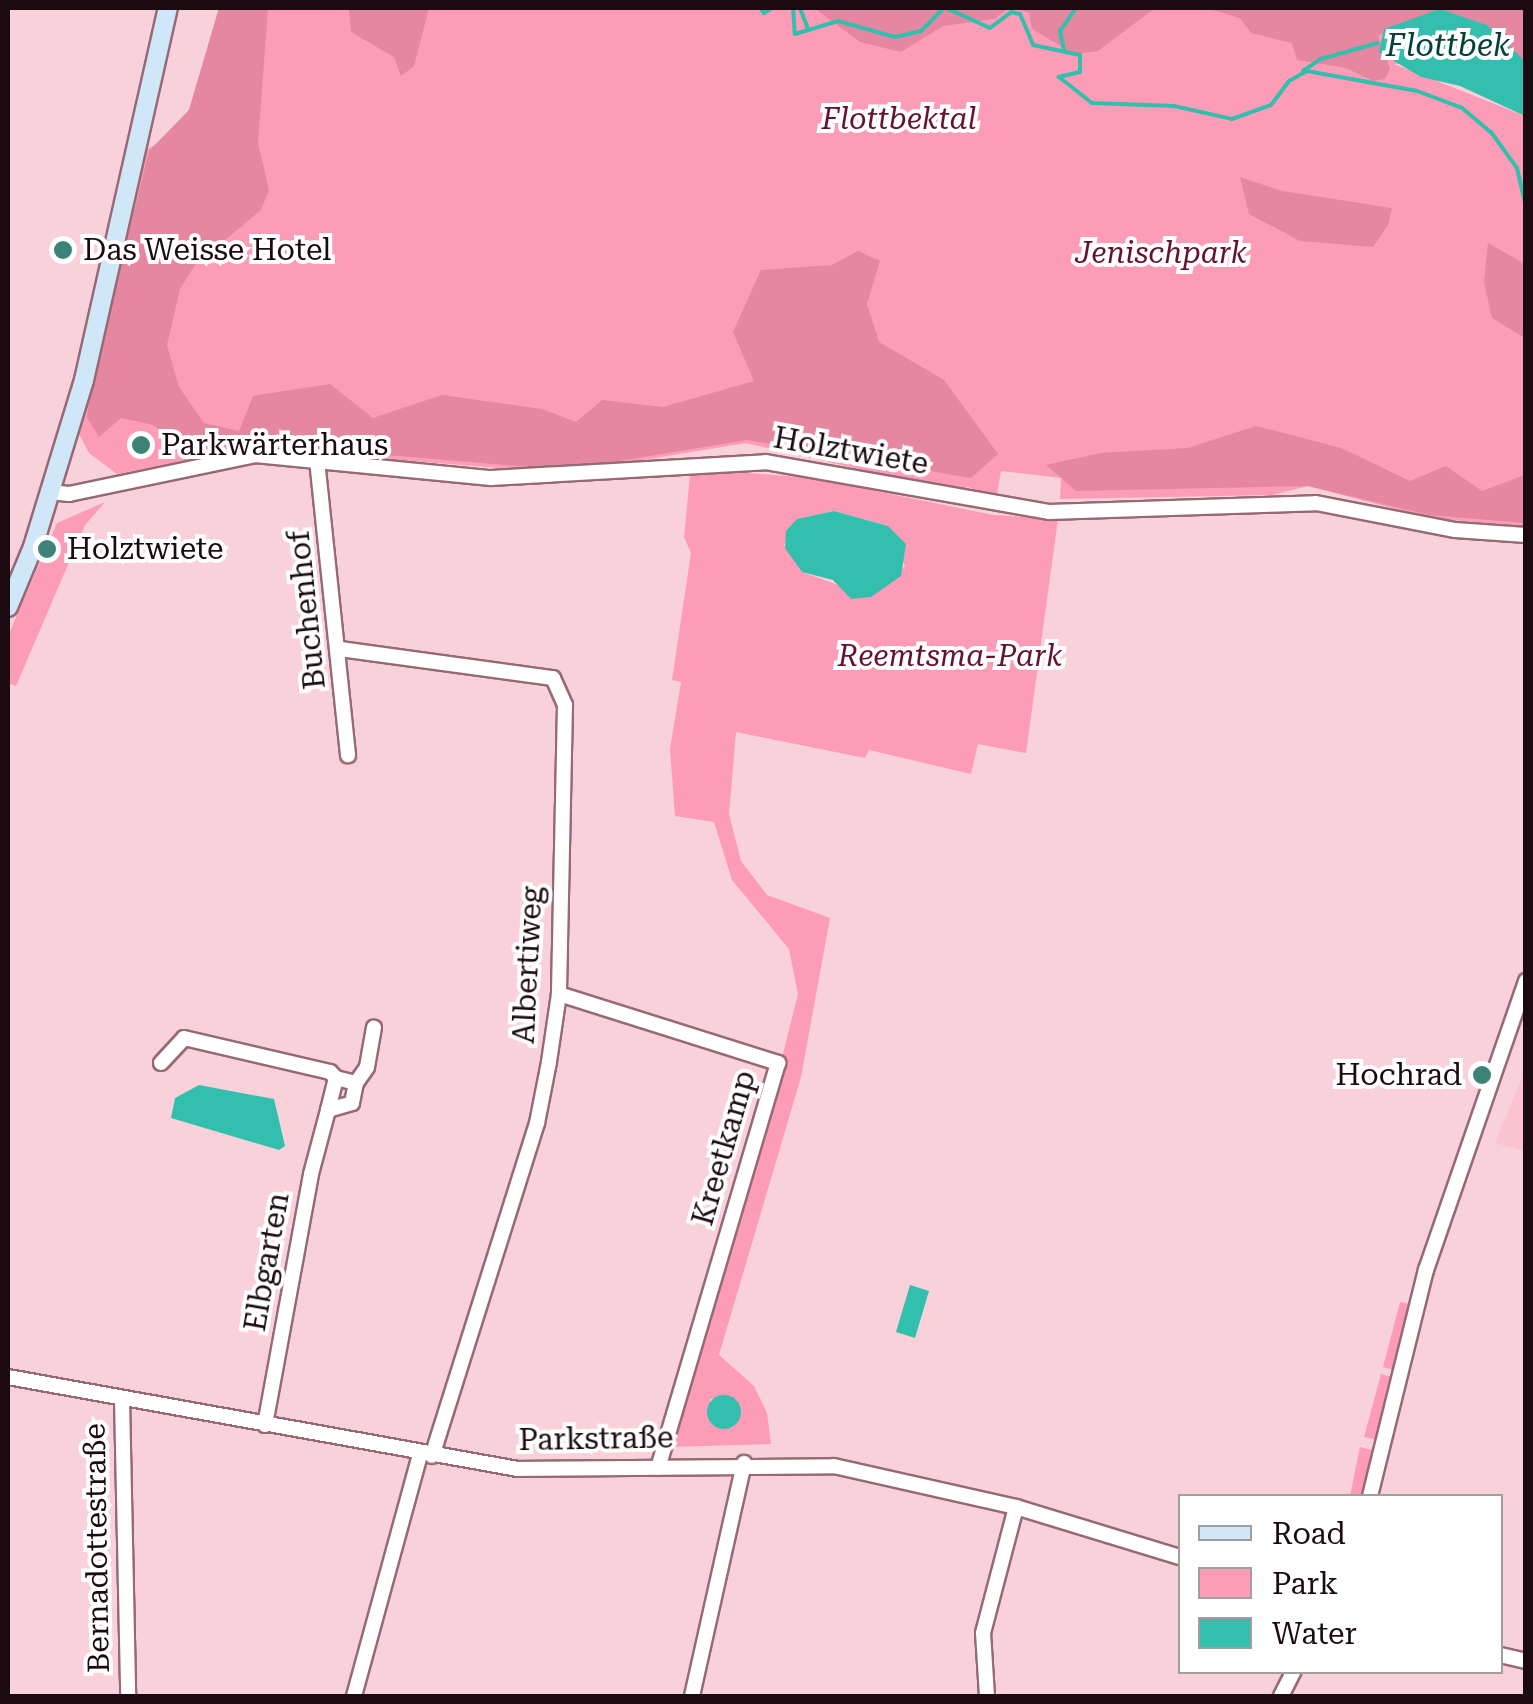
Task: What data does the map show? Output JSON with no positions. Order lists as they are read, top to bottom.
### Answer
{
  "streets": {
    "street": [
      "Holztwiete",
      "Buchenhof",
      "Albertiweg",
      "Kreetkamp",
      "Elbgarten",
      "Parkstraße",
      "Bernadottestraße"
    ]
  },
  "crossings": [
    ["Holztwiete", "Buchenhof"],
    ["Buchenhof", "Albertiweg"],
    ["Albertiweg", "Kreetkamp"],
    ["Albertiweg", "Parkstraße"],
    ["Kreetkamp", "Parkstraße"],
    ["Elbgarten", "Parkstraße"],
    ["Parkstraße", "Bernadottestraße"]
  ],
  "water": ["Flottbek"],
  "parks": ["Flottbektal", "Jenischpark", "Reemtsma-Park"],
  "places": [
    "Das Weisse Hotel",
    "Parkwärterhaus",
    "Holztwiete",
    "Hochrad"
  ],
  "legend": ["Road", "Park", "Water"]
}
